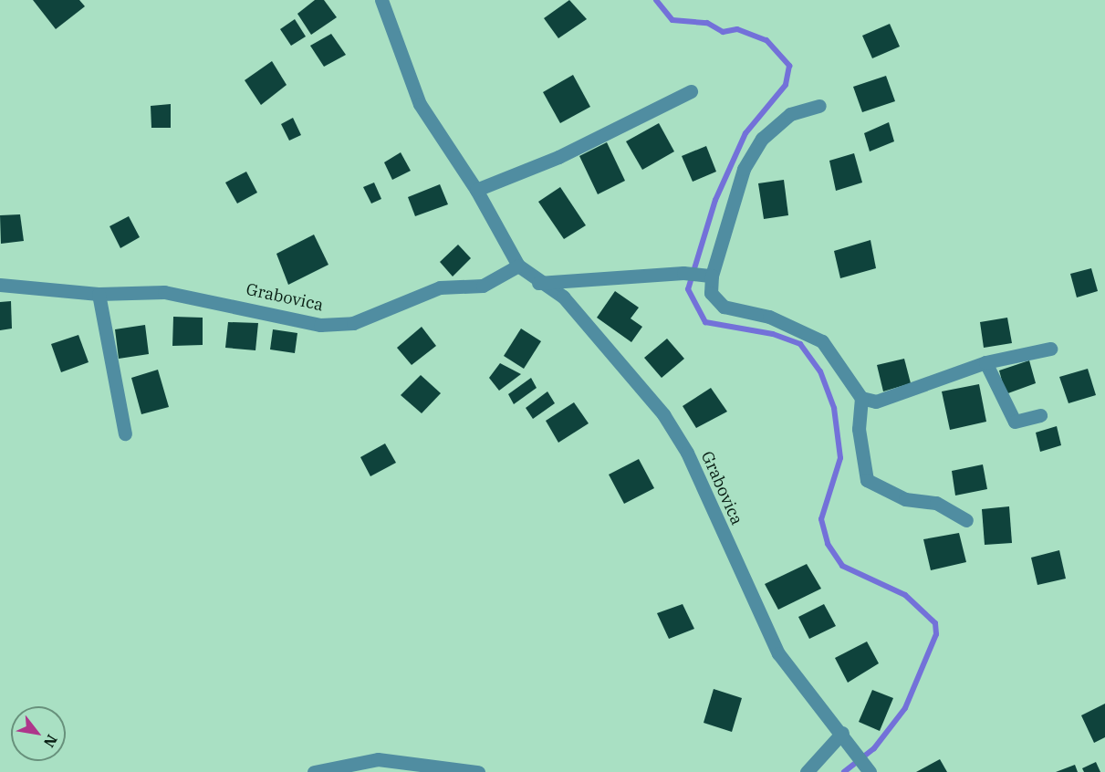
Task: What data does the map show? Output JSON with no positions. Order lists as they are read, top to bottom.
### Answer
{
  "streets": {
    "street": ["Grabovica"]
  },
  "north": "bottom right"
}
